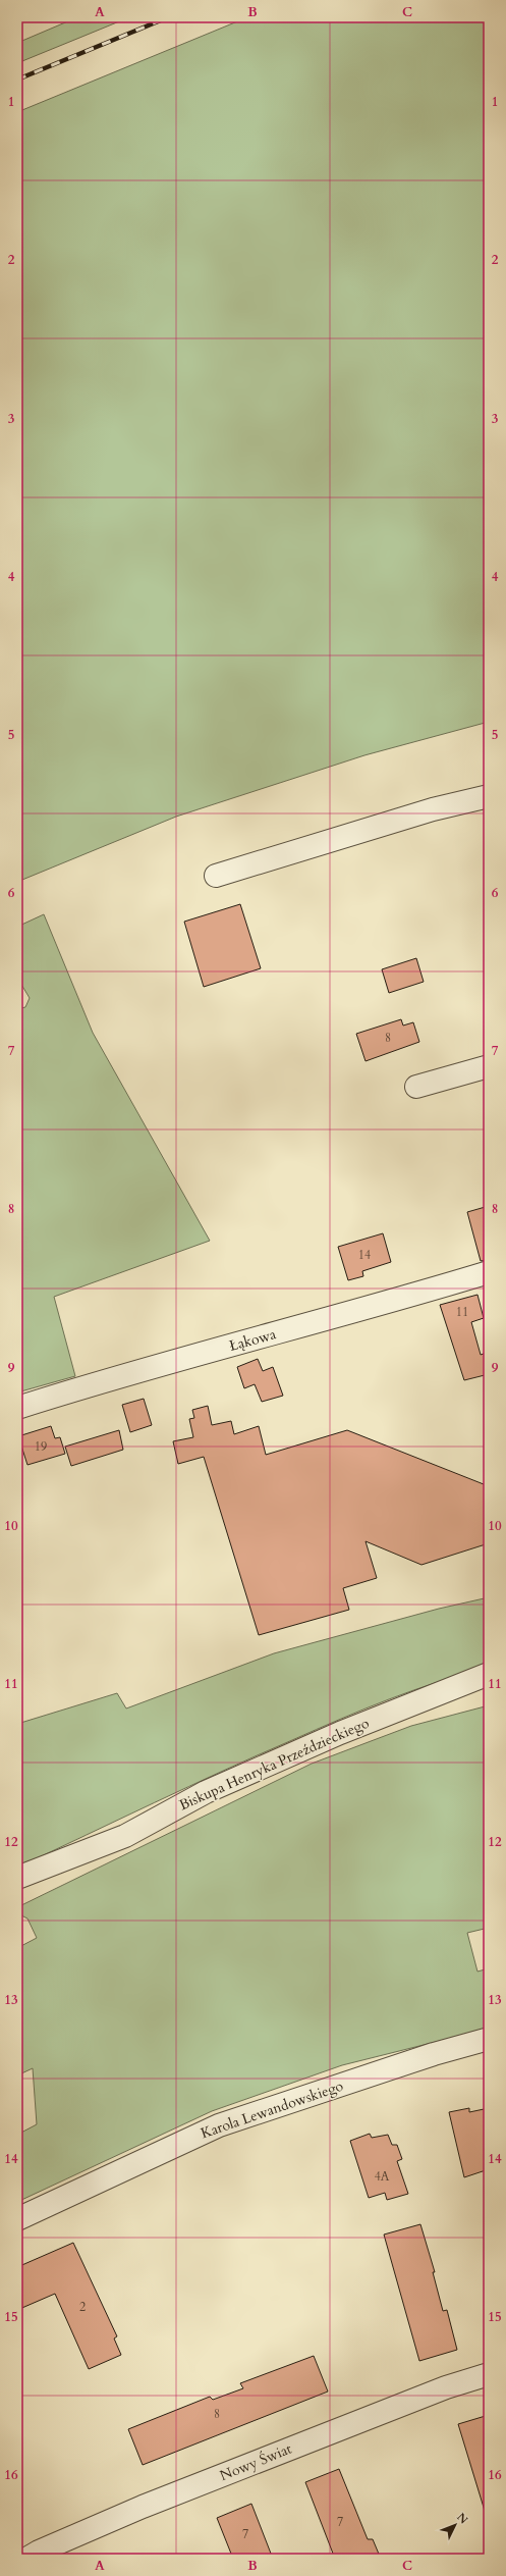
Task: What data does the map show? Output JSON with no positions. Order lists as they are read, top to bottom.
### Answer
{
  "streets": {
    "street": [
      "Łąkowa",
      "Biskupa Henryka Przeździeckiego",
      "Karola Lewandowskiego",
      "Nowy Świat"
    ]
  },
  "house_numbers": [
    "8",
    "14",
    "11",
    "19",
    "4A",
    "2",
    "8",
    "7",
    "7"
  ],
  "north": "top right",
  "grid": {
    "columns": ["A", "B", "C"],
    "rows": [
      "1",
      "2",
      "3",
      "4",
      "5",
      "6",
      "7",
      "8",
      "9",
      "10",
      "11",
      "12",
      "13",
      "14",
      "15",
      "16"
    ]
  }
}
